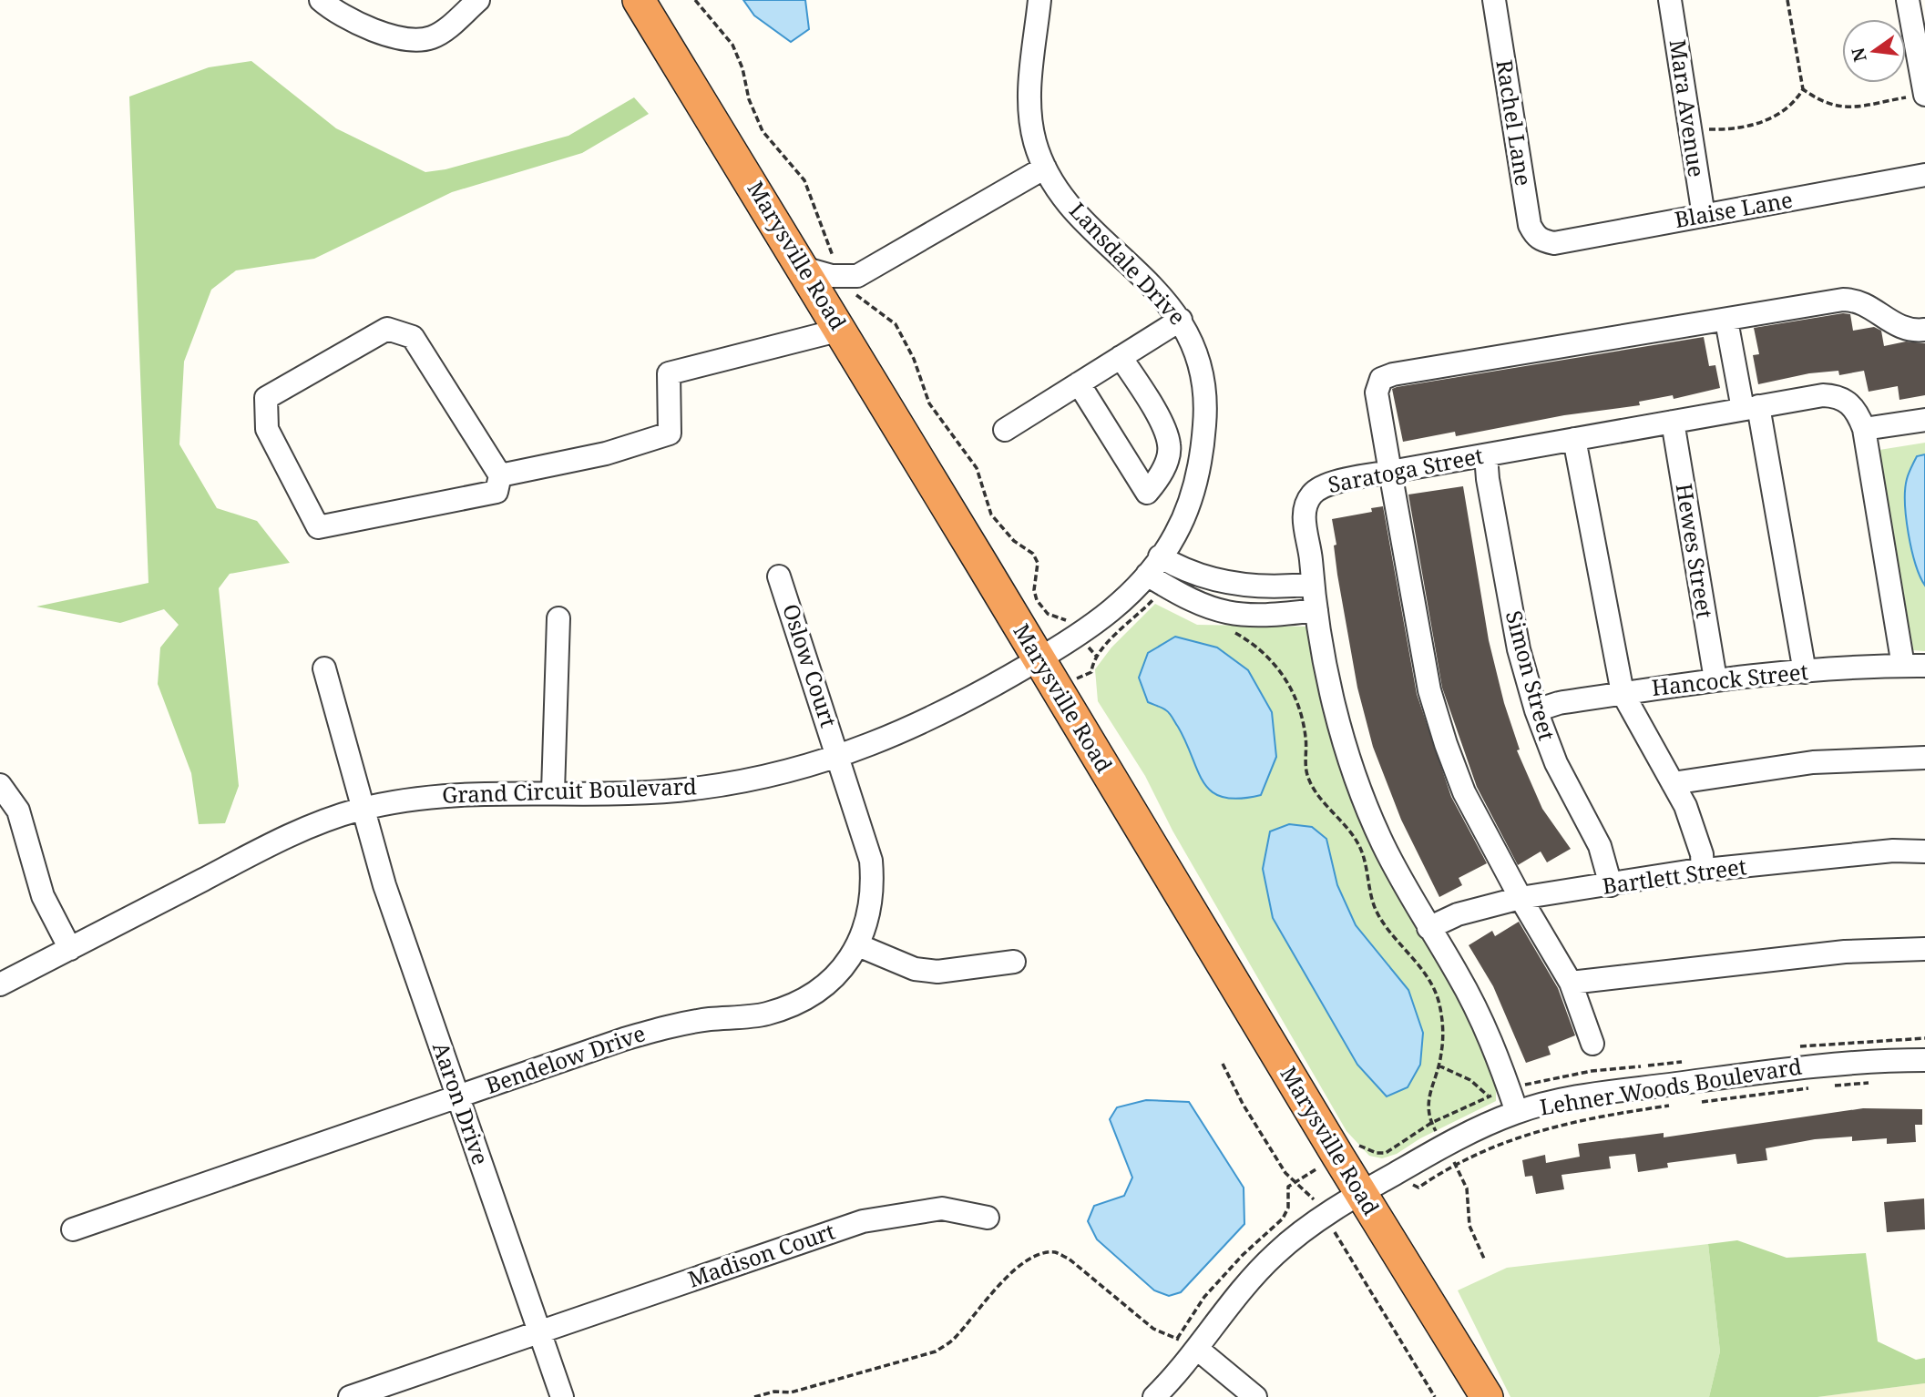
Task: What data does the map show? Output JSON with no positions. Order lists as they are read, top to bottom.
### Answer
{
  "streets": {
    "highway": ["Marysville Road"],
    "street": [
      "Mara Avenue",
      "Rachel Lane",
      "Blaise Lane",
      "Lansdale Drive",
      "Saratoga Street",
      "Hewes Street",
      "Oslow Court",
      "Simon Street",
      "Hancock Street",
      "Grand Circuit Boulevard",
      "Bartlett Street",
      "Bendelow Drive",
      "Lehner Woods Boulevard",
      "Aaron Drive",
      "Madison Court"
    ]
  },
  "crossings": [
    ["Mara Avenue", "Blaise Lane"],
    ["Rachel Lane", "Blaise Lane"],
    ["Marysville Road", "Lansdale Drive"],
    ["Marysville Road", "Grand Circuit Boulevard"],
    ["Marysville Road", "Lehner Woods Boulevard"],
    ["Lansdale Drive", "Grand Circuit Boulevard"],
    ["Saratoga Street", "Hewes Street"],
    ["Saratoga Street", "Simon Street"],
    ["Saratoga Street", "Hancock Street"],
    ["Saratoga Street", "Bartlett Street"],
    ["Saratoga Street", "Lehner Woods Boulevard"],
    ["Hewes Street", "Hancock Street"],
    ["Oslow Court", "Grand Circuit Boulevard"],
    ["Oslow Court", "Bendelow Drive"],
    ["Simon Street", "Hancock Street"],
    ["Simon Street", "Bartlett Street"],
    ["Grand Circuit Boulevard", "Bendelow Drive"],
    ["Grand Circuit Boulevard", "Aaron Drive"],
    ["Bendelow Drive", "Aaron Drive"],
    ["Aaron Drive", "Madison Court"]
  ],
  "north": "left"
}
